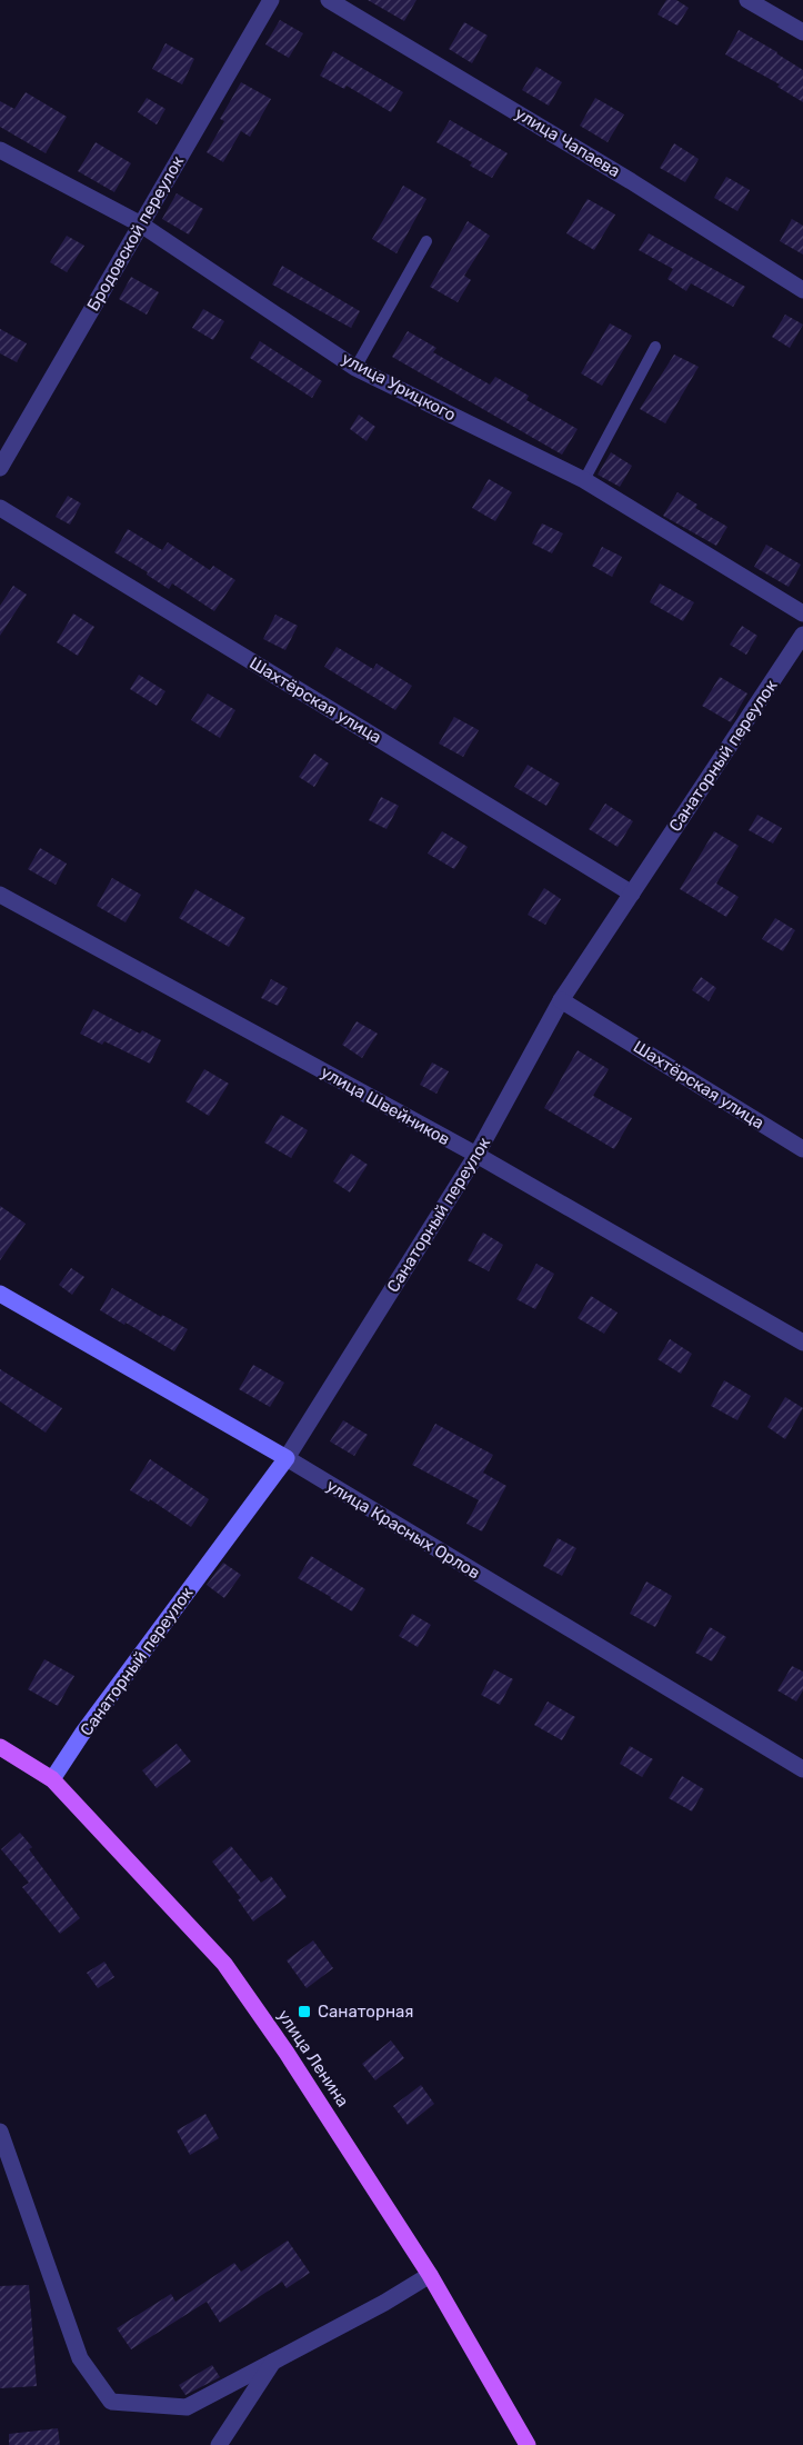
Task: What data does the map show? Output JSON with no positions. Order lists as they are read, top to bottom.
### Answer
{
  "streets": {
    "main road": ["улица Ленина"],
    "street": [
      "улица Чапаева",
      "Бродовской переулок",
      "улица Урицкого",
      "Шахтёрская улица",
      "Санаторный переулок",
      "улица Швейников",
      "улица Красных Орлов"
    ]
  },
  "crossings": [
    ["Бродовской переулок", "улица Урицкого"],
    ["Шахтёрская улица", "Санаторный переулок"],
    ["Санаторный переулок", "улица Швейников"],
    ["Санаторный переулок", "улица Красных Орлов"],
    ["Санаторный переулок", "улица Ленина"]
  ],
  "places": {
    "transit": ["Санаторная"]
  }
}
